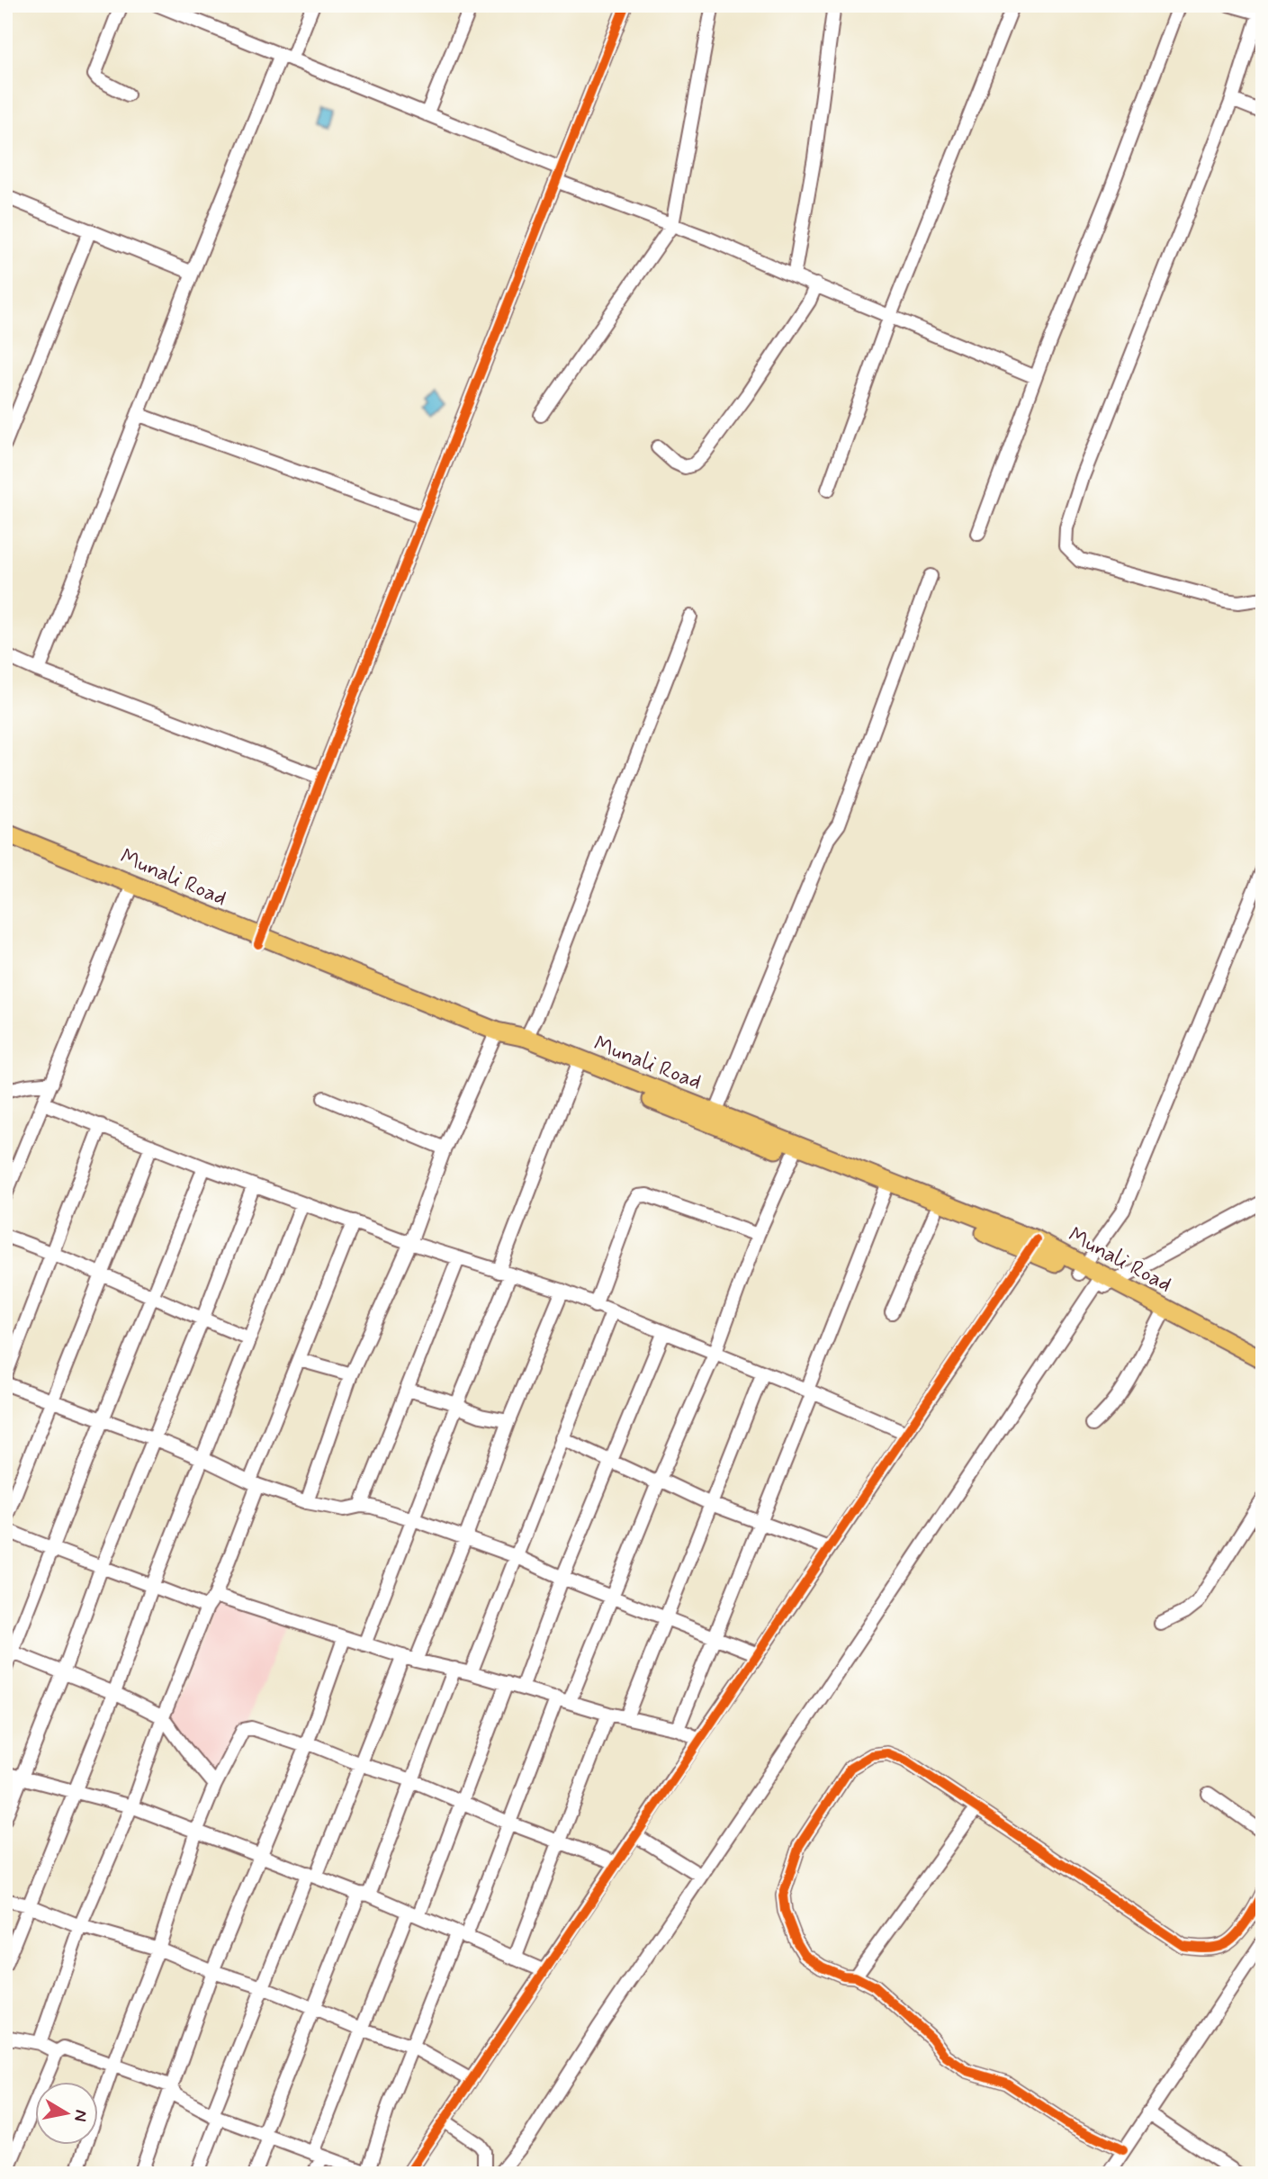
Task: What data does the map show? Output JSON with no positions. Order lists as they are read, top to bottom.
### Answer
{
  "streets": {
    "main road": ["Munali Road"]
  },
  "north": "right"
}
